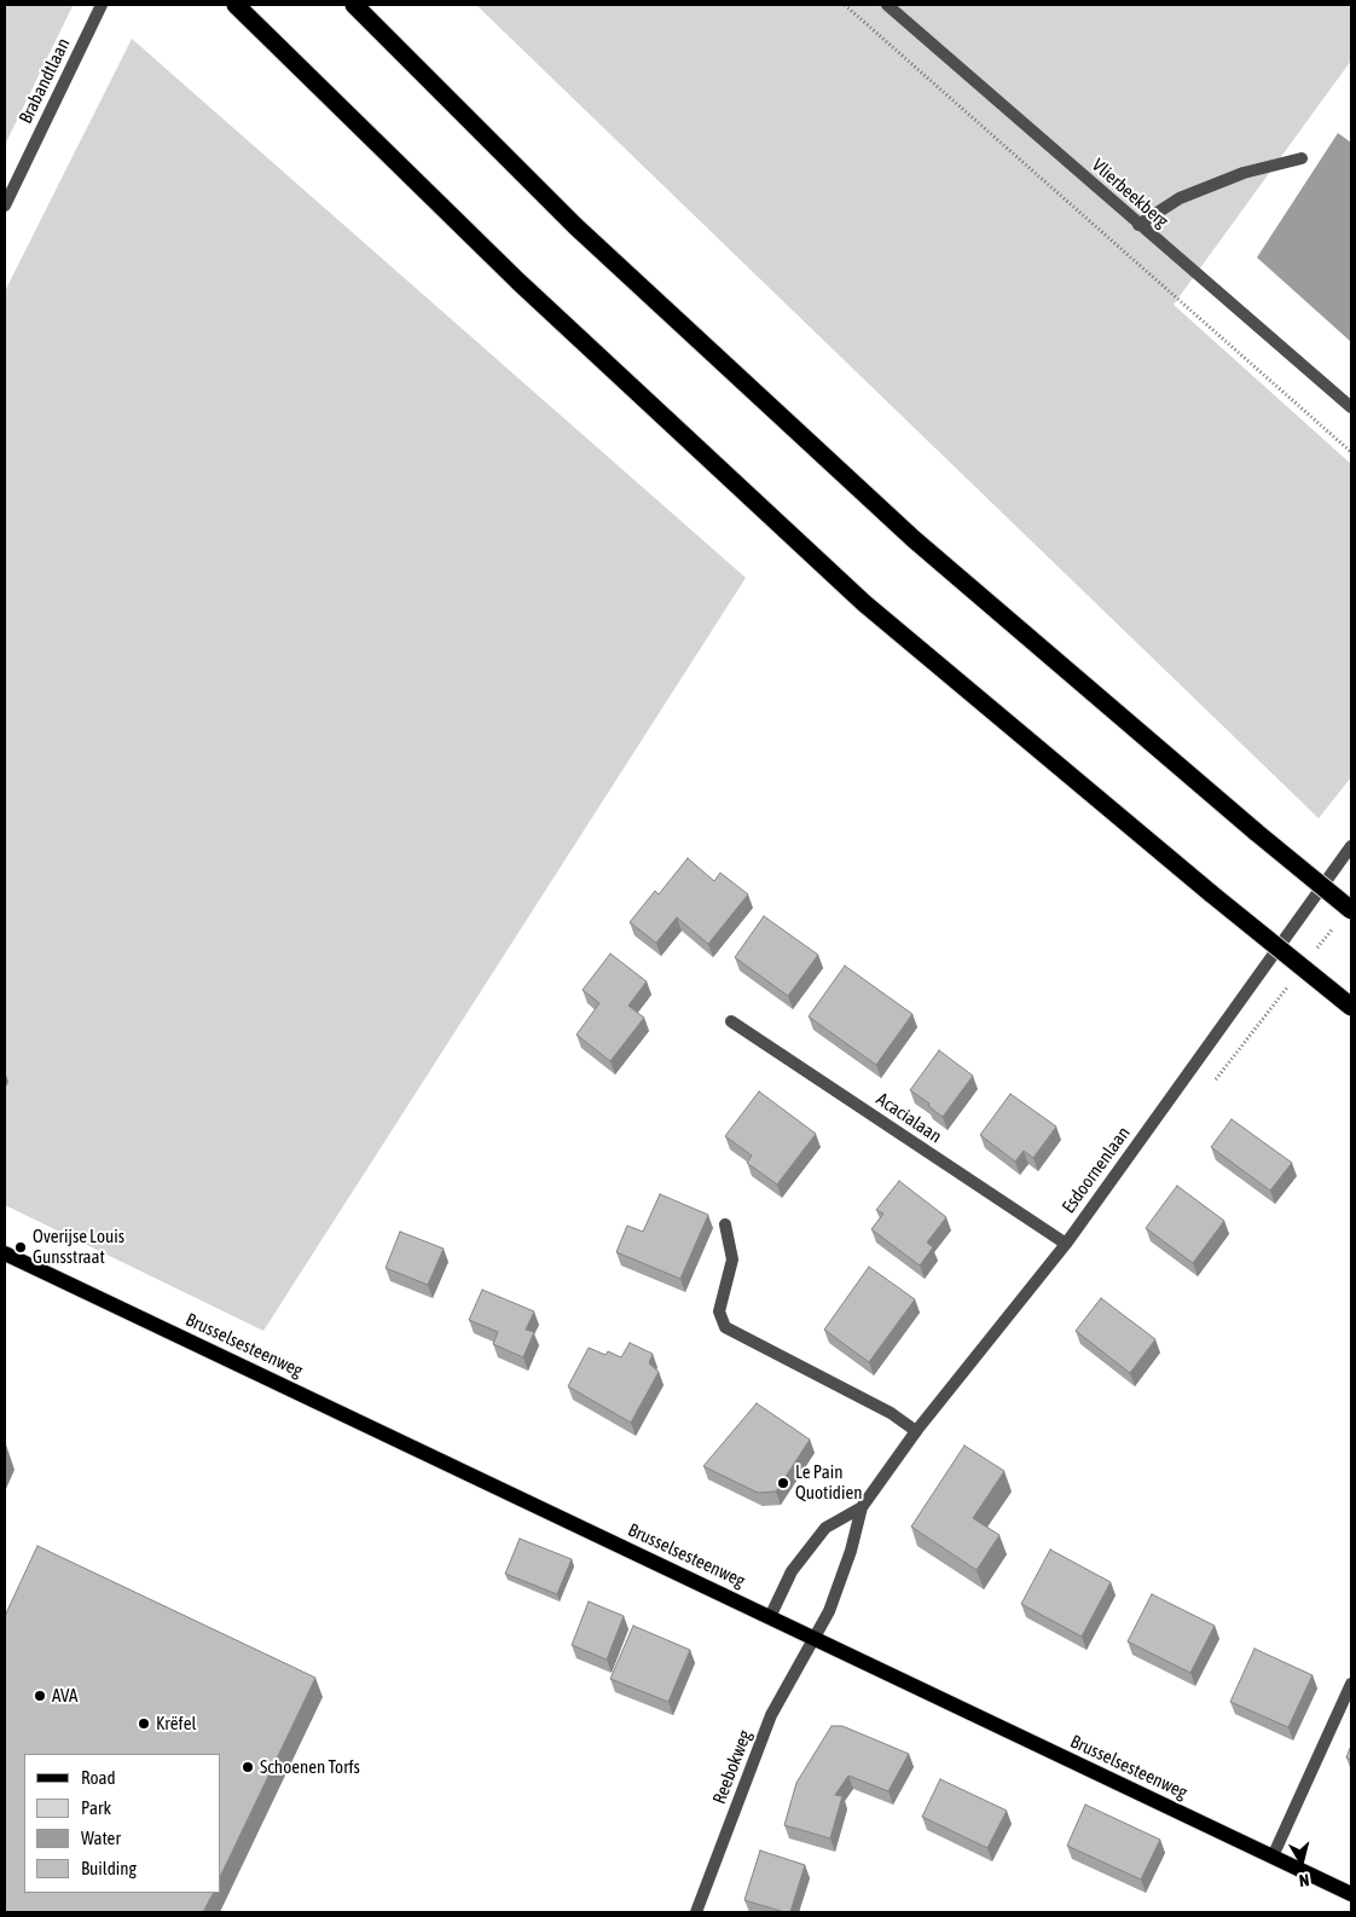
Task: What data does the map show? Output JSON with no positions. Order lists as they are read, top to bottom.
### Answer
{
  "streets": {
    "main road": ["Brusselsesteenweg"],
    "street": [
      "Brabandtlaan",
      "Vlierbeekberg",
      "Acacialaan",
      "Esdoornenlaan",
      "Reebokweg"
    ]
  },
  "crossings": [
    ["Acacialaan", "Esdoornenlaan"],
    ["Esdoornenlaan", "Brusselsesteenweg"],
    ["Esdoornenlaan", "Reebokweg"],
    ["Brusselsesteenweg", "Reebokweg"]
  ],
  "places": [
    "Overijse Louis Gunsstraat",
    "Le Pain Quotidien",
    "AVA",
    "Krëfel",
    "Schoenen Torfs"
  ],
  "legend": [
    "Road",
    "Park",
    "Water",
    "Building"
  ],
  "north": "bottom"
}
